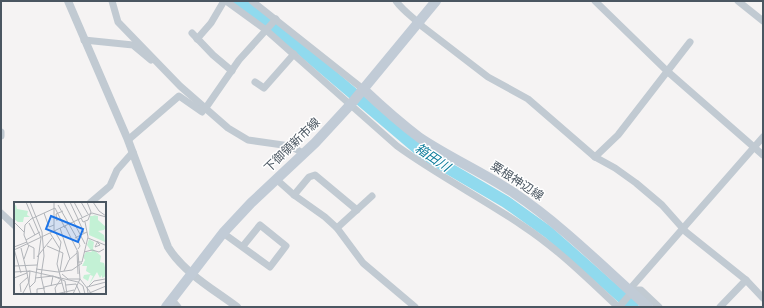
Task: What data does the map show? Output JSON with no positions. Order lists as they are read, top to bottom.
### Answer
{
  "streets": {
    "main road": ["下御領新市線", "粟根神辺線"]
  },
  "crossings": [
    ["下御領新市線", "粟根神辺線"]
  ],
  "water": ["箱田川"]
}
